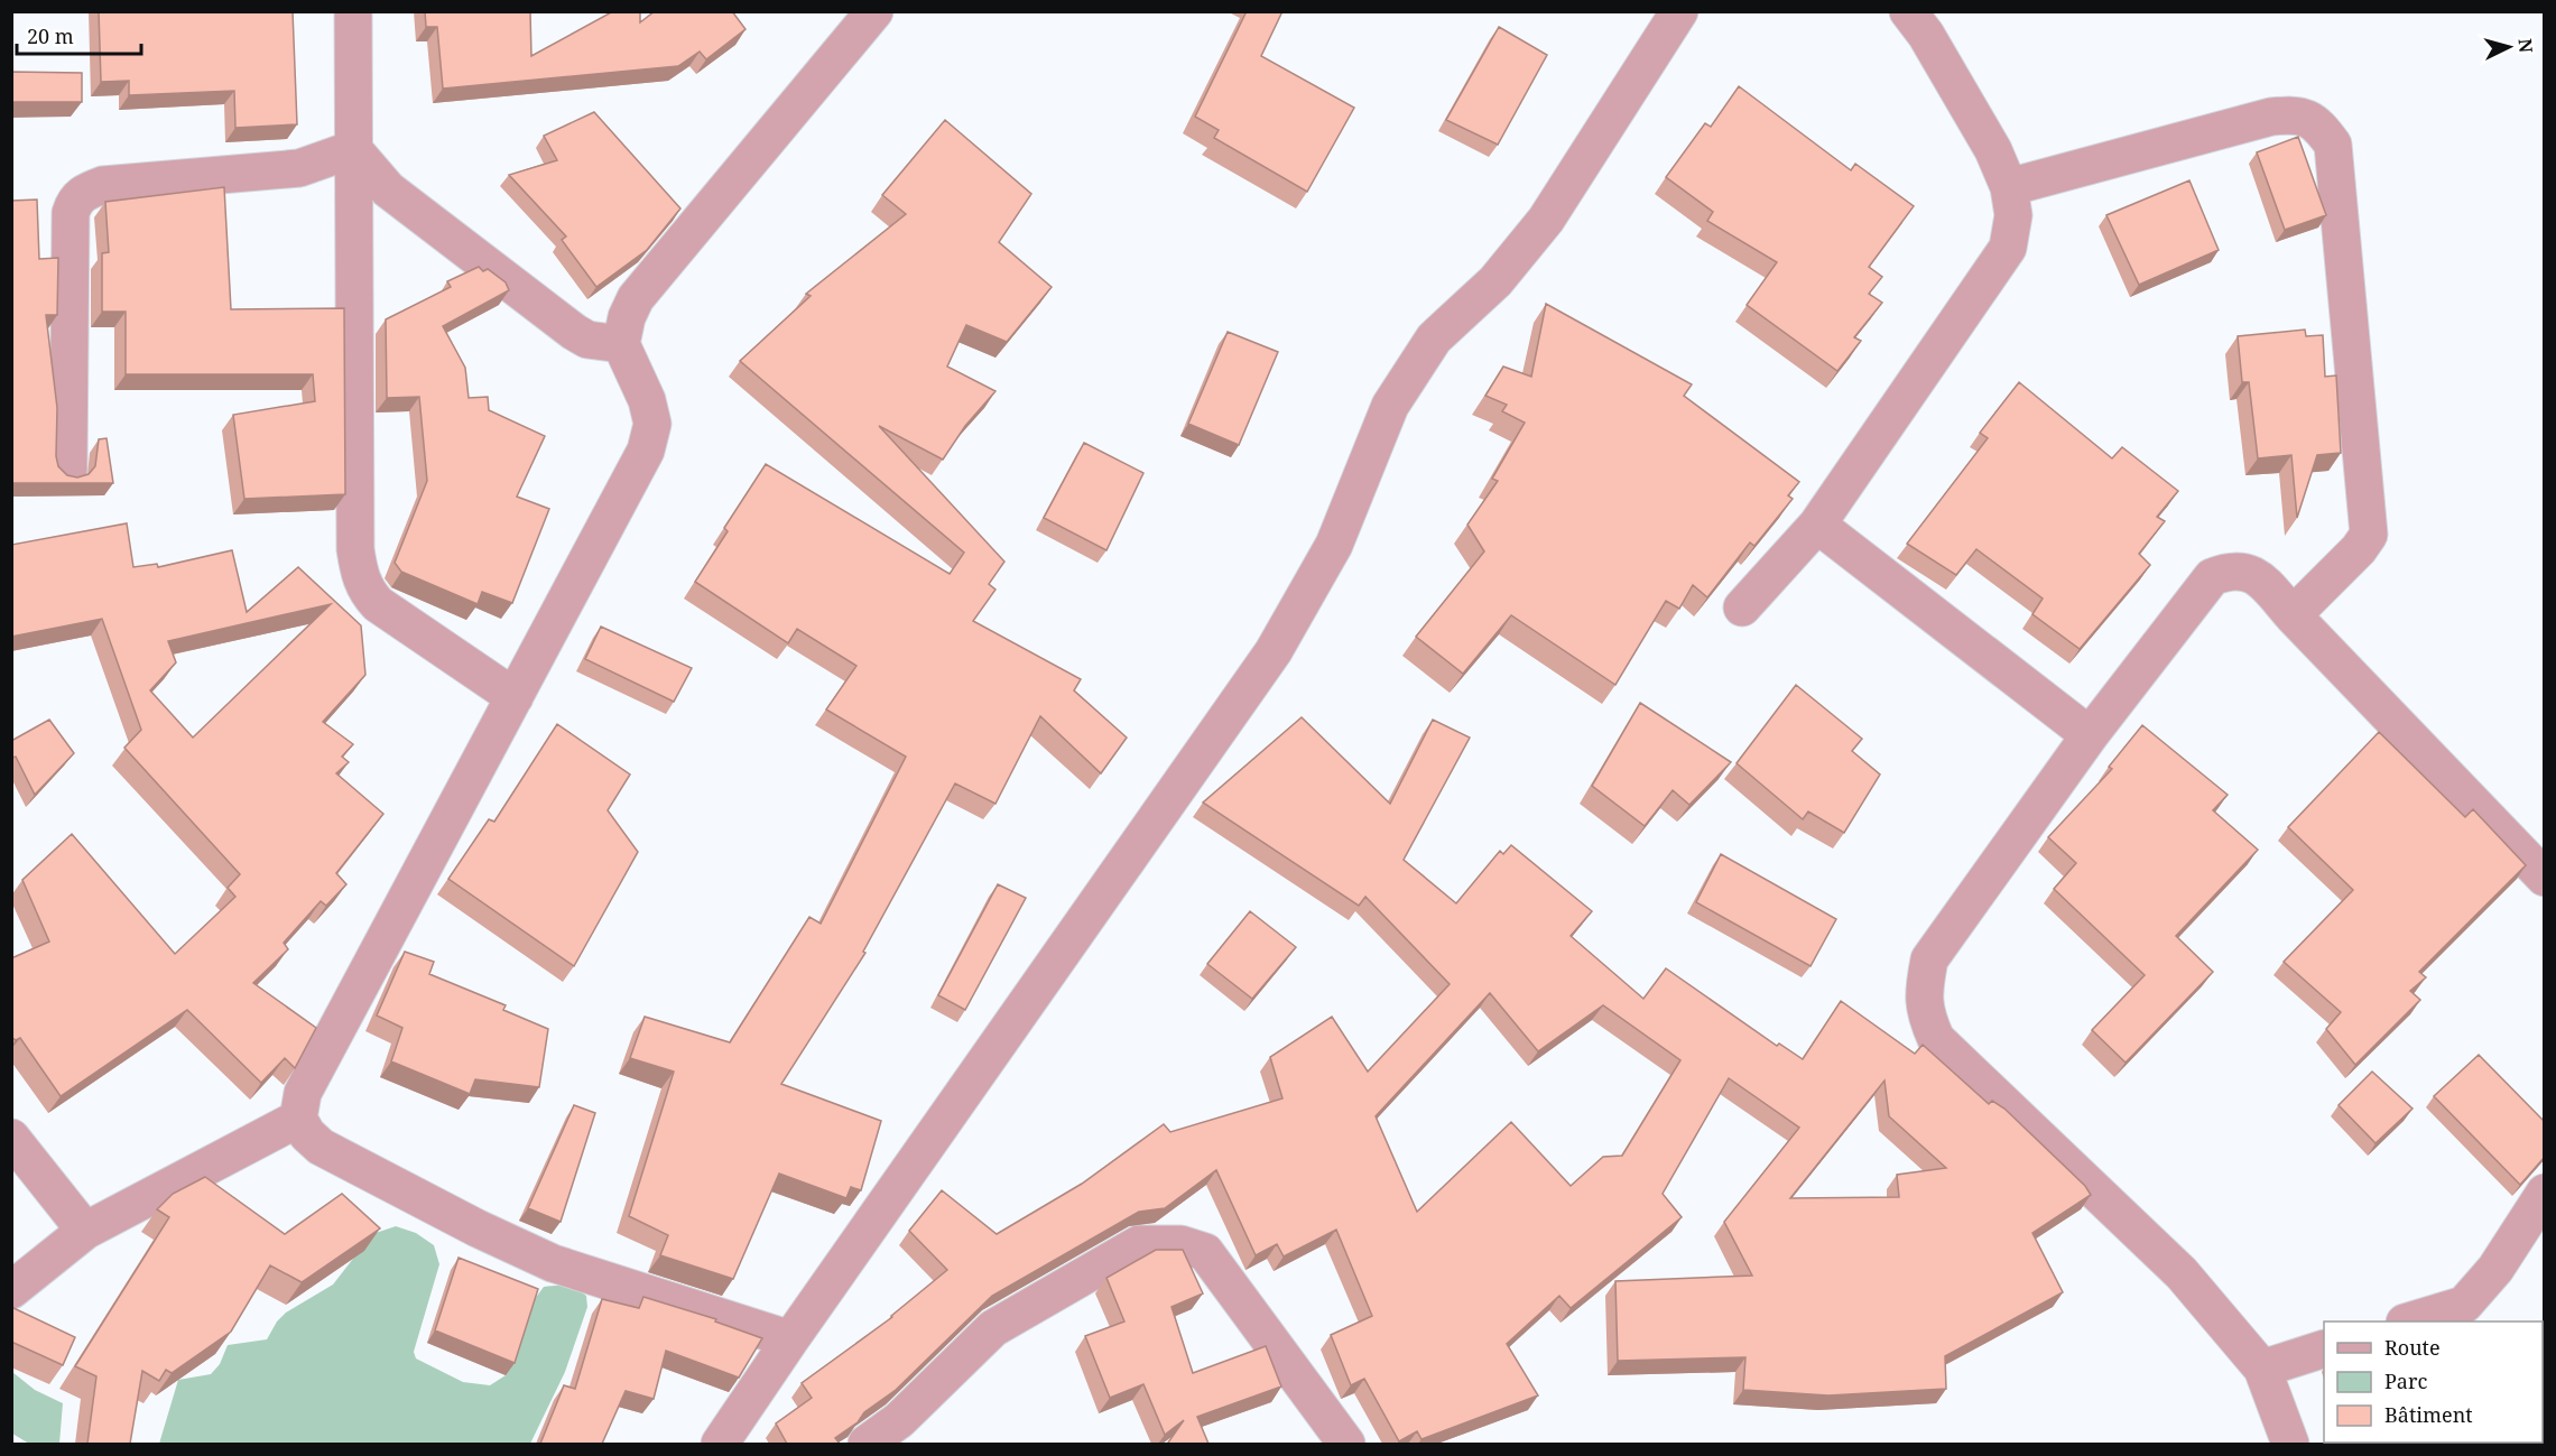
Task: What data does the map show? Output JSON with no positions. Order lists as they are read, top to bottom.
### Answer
{
  "legend": ["Route", "Parc", "Bâtiment"],
  "scale_bar": "20 m",
  "north": "right"
}
